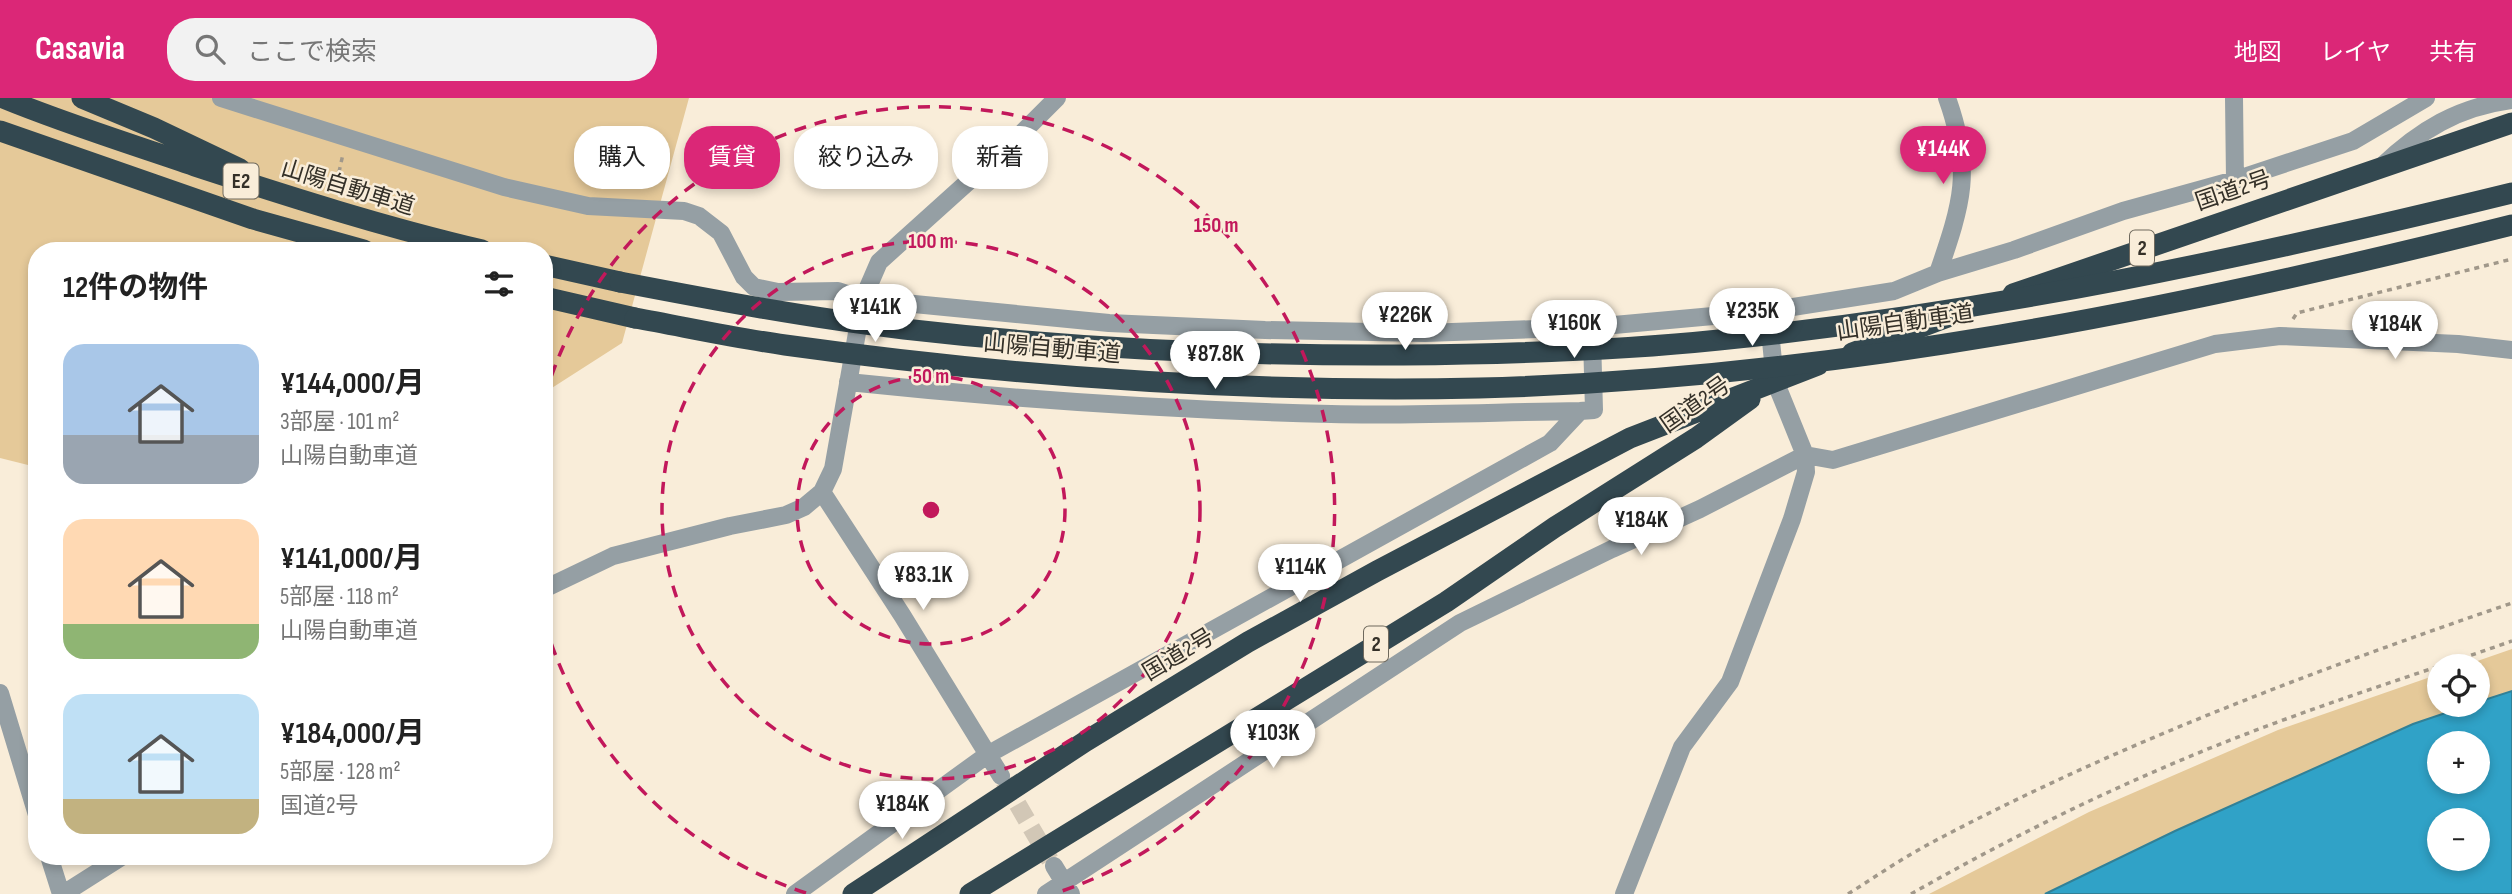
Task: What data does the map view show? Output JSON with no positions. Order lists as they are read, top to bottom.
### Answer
{
  "streets": {
    "highway": [
      "E2",
      "山陽自動車道",
      "国道2号",
      "2"
    ]
  },
  "page": {
    "header": "Casavia",
    "search": "ここで検索",
    "nav": ["地図", "レイヤ", "共有"],
    "price": [
      "¥144K",
      "¥141K",
      "¥235K",
      "¥226K",
      "¥160K",
      "¥184K",
      "¥87.8K",
      "¥184K",
      "¥114K",
      "¥83.1K",
      "¥103K",
      "¥184K"
    ],
    "chip": [
      "購入",
      "賃貸",
      "絞り込み",
      "新着"
    ],
    "heading": "12件の物件",
    "list": [
      {
        "name": "¥144,000/月",
        "note": "3部屋 · 101 m² · 山陽自動車道"
      },
      {
        "name": "¥141,000/月",
        "note": "5部屋 · 118 m² · 山陽自動車道"
      },
      {
        "name": "¥184,000/月",
        "note": "5部屋 · 128 m² · 国道2号"
      }
    ],
    "map_buttons": ["+", "−"]
  },
  "rings": ["150 m", "100 m", "50 m"]
}
